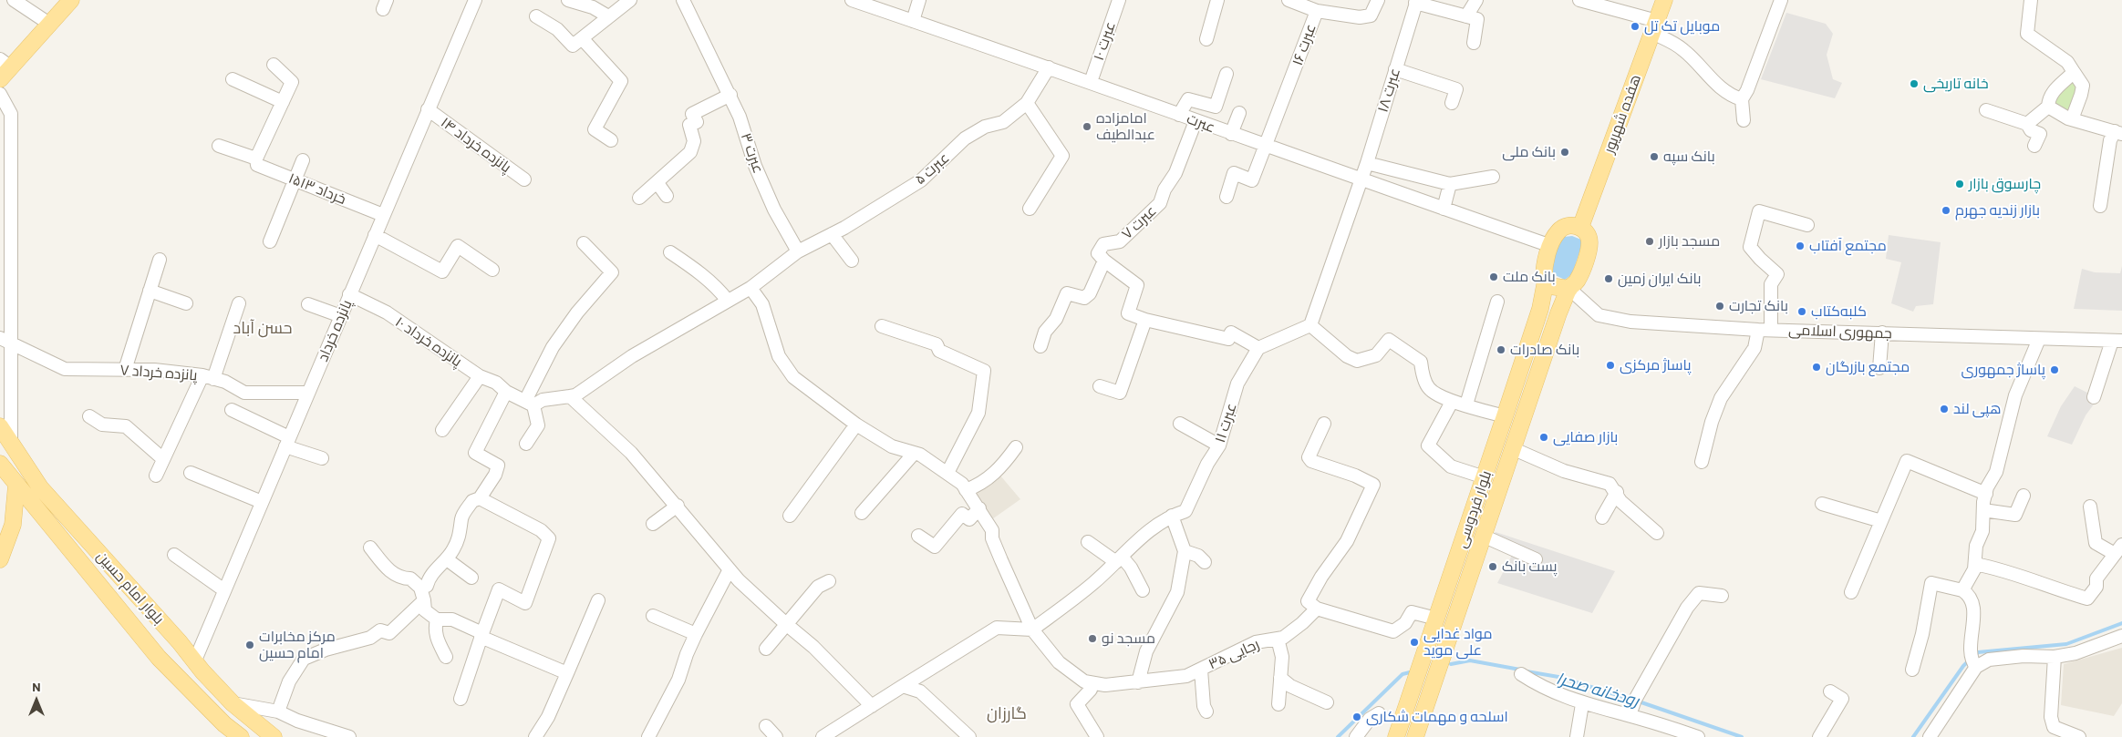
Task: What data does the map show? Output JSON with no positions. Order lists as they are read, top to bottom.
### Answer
{
  "streets": {
    "main road": ["هفده شهریور", "بلوار فردوسی", "بلوار امام حسین"],
    "street": [
      "عبرت ۱۰",
      "عبرت ۱۶",
      "عبرت ۱۸",
      "عبرت",
      "پانزده خرداد ۱۴",
      "عبرت ۳",
      "عبرت ۵",
      "۱۵خرداد ۱۳",
      "عبرت ۷",
      "پانزده خرداد",
      "جمهوری اسلامی",
      "پانزده خرداد ۱۰",
      "پانزده خرداد ۷",
      "عبرت ۱۱",
      "رجایی ۳۵"
    ]
  },
  "crossings": [
    ["عبرت ۱۰", "عبرت"],
    ["عبرت ۱۶", "عبرت"],
    ["عبرت ۱۸", "عبرت"],
    ["هفده شهریور", "بلوار فردوسی"],
    ["عبرت", "عبرت ۵"],
    ["عبرت", "عبرت ۷"],
    ["عبرت", "بلوار فردوسی"],
    ["پانزده خرداد ۱۴", "پانزده خرداد"],
    ["عبرت ۳", "عبرت ۵"],
    ["۱۵خرداد ۱۳", "پانزده خرداد"],
    ["پانزده خرداد", "پانزده خرداد ۱۰"],
    ["پانزده خرداد", "پانزده خرداد ۷"],
    ["پانزده خرداد", "بلوار امام حسین"],
    ["جمهوری اسلامی", "بلوار فردوسی"]
  ],
  "districts": ["حسن آباد", "گارزان"],
  "water": ["رودخانه صحرا"],
  "places": [
    "موبایل تک تل",
    "خانه تاریخی",
    "امامزاده عبدالطیف",
    "بانک ملی",
    "بانک سپه",
    "چارسوق بازار",
    "بازار زندیه جهرم",
    "مسجد بازار",
    "مجتمع آفتاب",
    "بانک ملت",
    "بانک ایران زمین",
    "بانک تجارت",
    "کلبه‌کتاب",
    "بانک صادرات",
    "پاساژ مرکزی",
    "مجتمع بازرگان",
    "پاساژ جمهوری",
    "هپی لند",
    "بازار صفایی",
    "پست بانک",
    "مسجد نو",
    "مواد غدایی علی موید",
    "مرکز مخابرات امام حسین",
    "اسلحه و مهمات شکاری"
  ],
  "north": "top"
}
